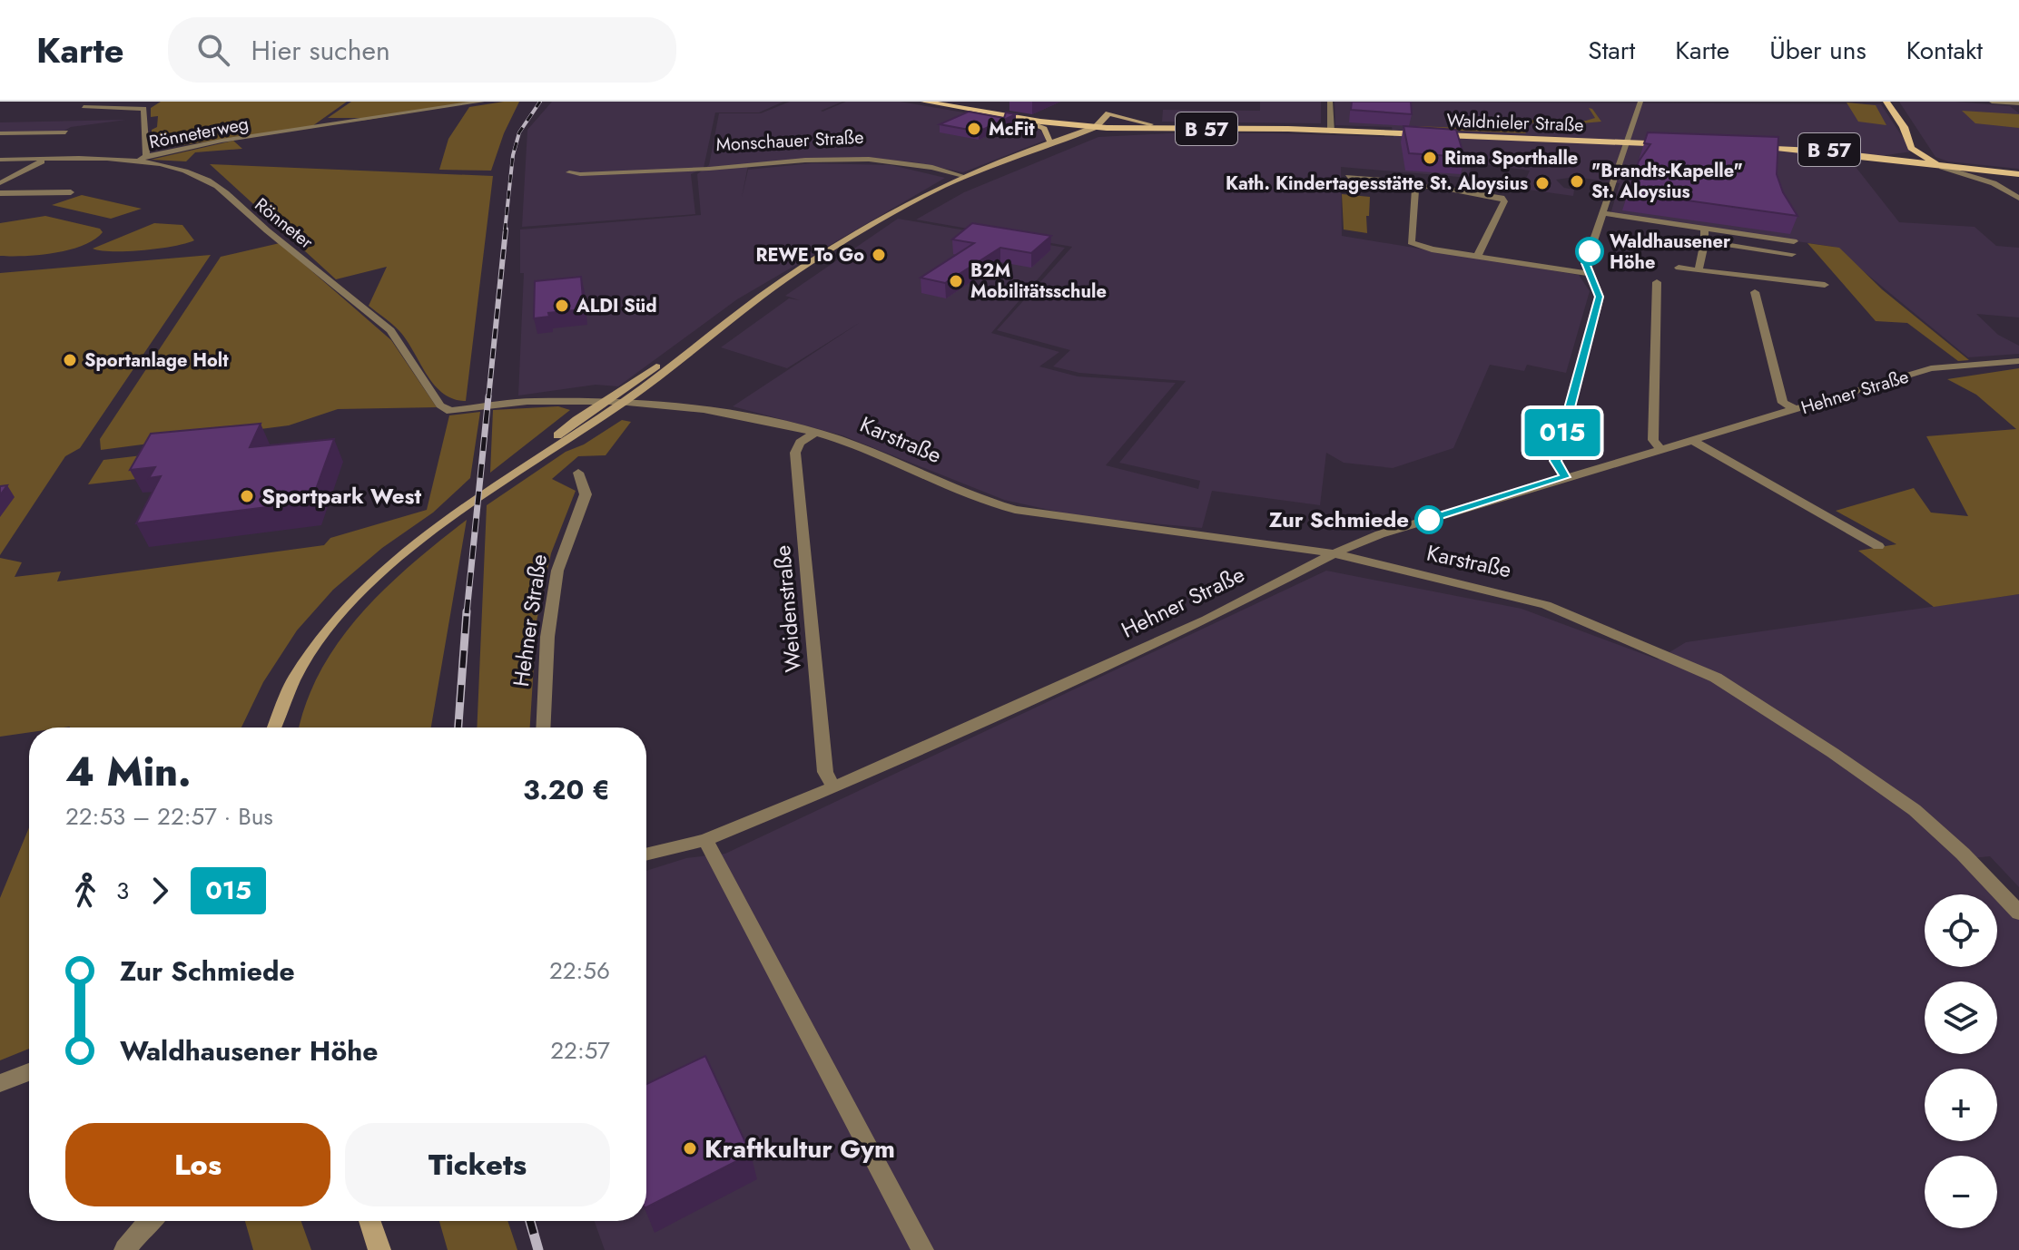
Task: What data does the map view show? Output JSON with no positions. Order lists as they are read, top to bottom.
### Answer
{
  "streets": {
    "main road": ["Waldnieler Straße", "B 57"],
    "street": [
      "Rönneterweg",
      "Monschauer Straße",
      "Rönneter",
      "Hehner Straße",
      "Karstraße",
      "Weidenstraße"
    ]
  },
  "crossings": [
    ["Rönneterweg", "Rönneter"],
    ["Rönneter", "Karstraße"],
    ["Hehner Straße", "Karstraße"],
    ["Hehner Straße", "Weidenstraße"],
    ["Karstraße", "Weidenstraße"]
  ],
  "places": [
    "McFit",
    "Rima Sporthalle",
    "\"Brandts-Kapelle\" St. Aloysius",
    "Kath. Kindertagesstätte St. Aloysius",
    "Waldhausener Höhe",
    "REWE To Go",
    "B2M Mobilitätsschule",
    "ALDI Süd",
    "Sportanlage Holt",
    "Sportpark West",
    "Zur Schmiede",
    "Kraftkultur Gym"
  ],
  "lines": ["bus line 015"],
  "page": {
    "header": "Karte",
    "search": "Hier suchen",
    "nav": [
      "Start",
      "Karte",
      "Über uns",
      "Kontakt"
    ],
    "on_map": "015",
    "heading": ["4 Min.", "22:53 – 22:57 · Bus", "3.20 €"],
    "legs": ["3", "015"],
    "map_buttons": ["+", "−"],
    "list": [
      {
        "name": "Zur Schmiede",
        "value": "22:56"
      },
      {
        "name": "Waldhausener Höhe",
        "value": "22:57"
      }
    ],
    "buttons": ["Los", "Tickets"]
  }
}
